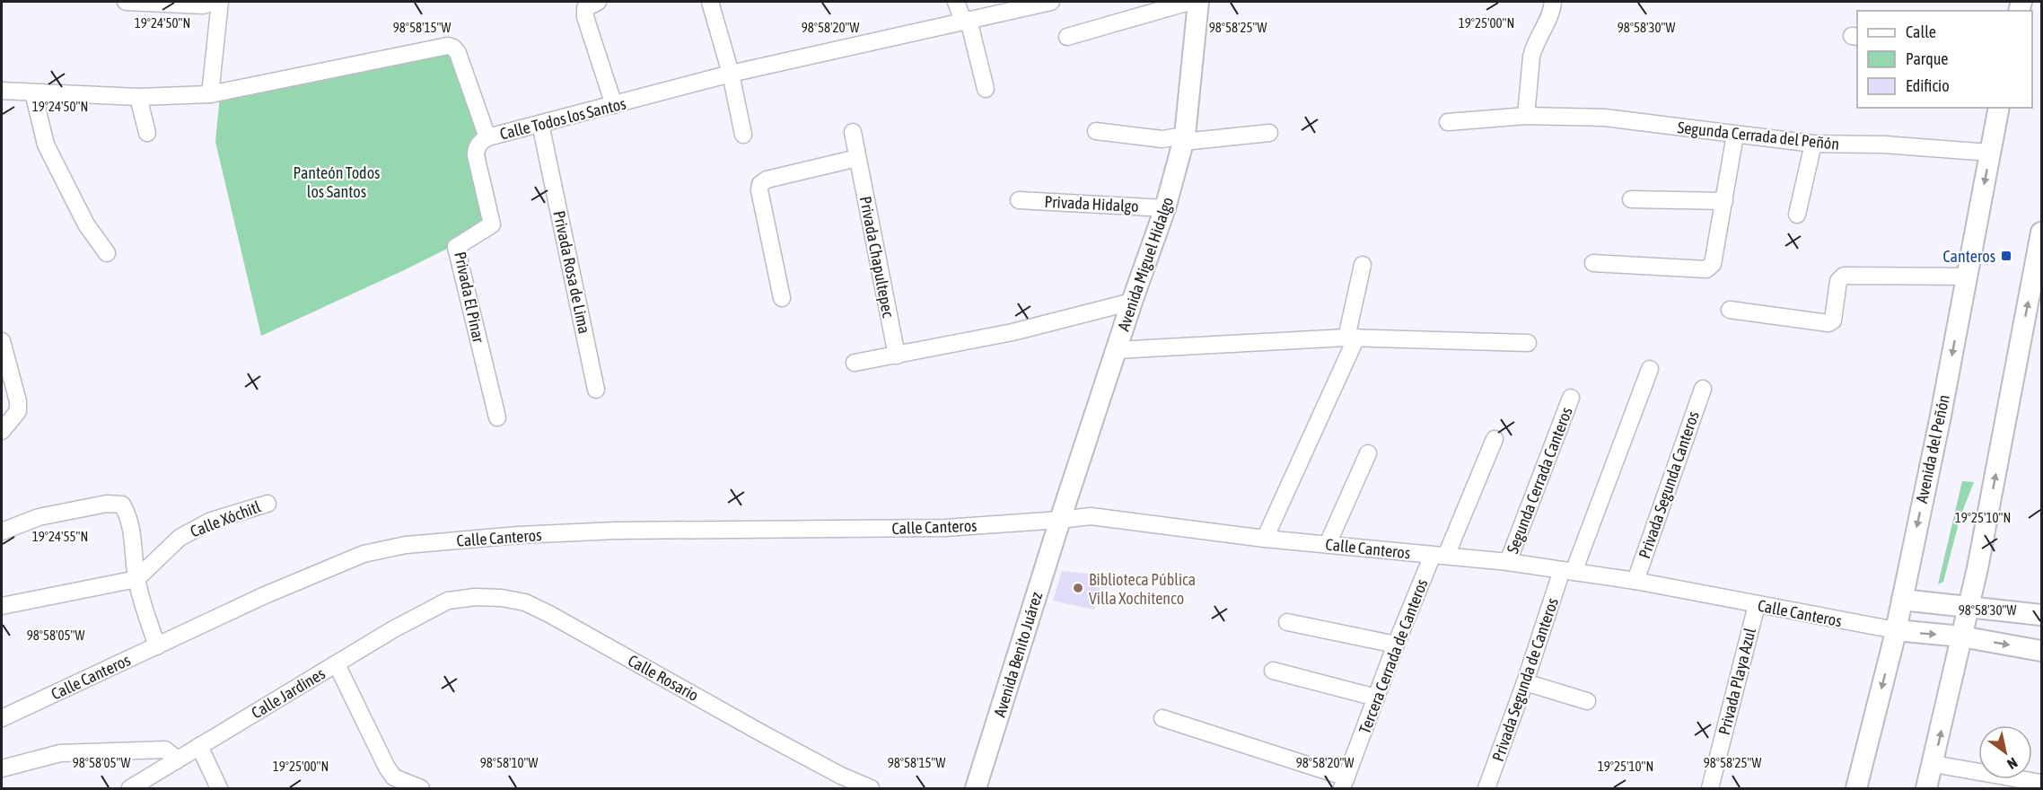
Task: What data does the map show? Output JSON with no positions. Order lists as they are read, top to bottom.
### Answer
{
  "streets": {
    "main road": ["Avenida Miguel Hidalgo", "Avenida del Peñón", "Avenida Benito Juárez"],
    "street": [
      "Calle Todos los Santos",
      "Segunda Cerrada del Peñón",
      "Privada Hidalgo",
      "Privada Chapultepec",
      "Privada Rosa de Lima",
      "Privada El Pinar",
      "Segunda Cerrada Canteros",
      "Privada Segunda Canteros",
      "Calle Xóchitl",
      "Calle Canteros",
      "Tercera Cerrada de Canteros",
      "Calle Rosario",
      "Privada Segunda de Canteros",
      "Privada Playa Azul",
      "Calle Jardines"
    ]
  },
  "crossings": [
    ["Calle Todos los Santos", "Privada Rosa de Lima"],
    ["Calle Todos los Santos", "Privada El Pinar"],
    ["Segunda Cerrada del Peñón", "Avenida del Peñón"],
    ["Privada Hidalgo", "Avenida Miguel Hidalgo"],
    ["Avenida Miguel Hidalgo", "Calle Canteros"],
    ["Avenida Miguel Hidalgo", "Avenida Benito Juárez"],
    ["Avenida del Peñón", "Calle Canteros"],
    ["Segunda Cerrada Canteros", "Calle Canteros"],
    ["Privada Segunda Canteros", "Calle Canteros"],
    ["Calle Canteros", "Avenida Benito Juárez"],
    ["Calle Canteros", "Tercera Cerrada de Canteros"],
    ["Calle Canteros", "Privada Segunda de Canteros"],
    ["Calle Canteros", "Privada Playa Azul"],
    ["Calle Rosario", "Calle Jardines"]
  ],
  "parks": ["Panteón Todos los Santos"],
  "places": {
    "transit": ["Canteros"],
    "other": ["Biblioteca Pública Villa Xochitenco"]
  },
  "legend": ["Calle", "Parque", "Edificio"],
  "north": "bottom right",
  "coordinates": [
    "19°24'50\"N",
    "19°25'00\"N",
    "98°58'15\"W",
    "98°58'20\"W",
    "98°58'25\"W",
    "98°58'30\"W",
    "19°25'10\"N",
    "19°24'55\"N",
    "98°58'05\"W",
    "98°58'10\"W"
  ]
}
